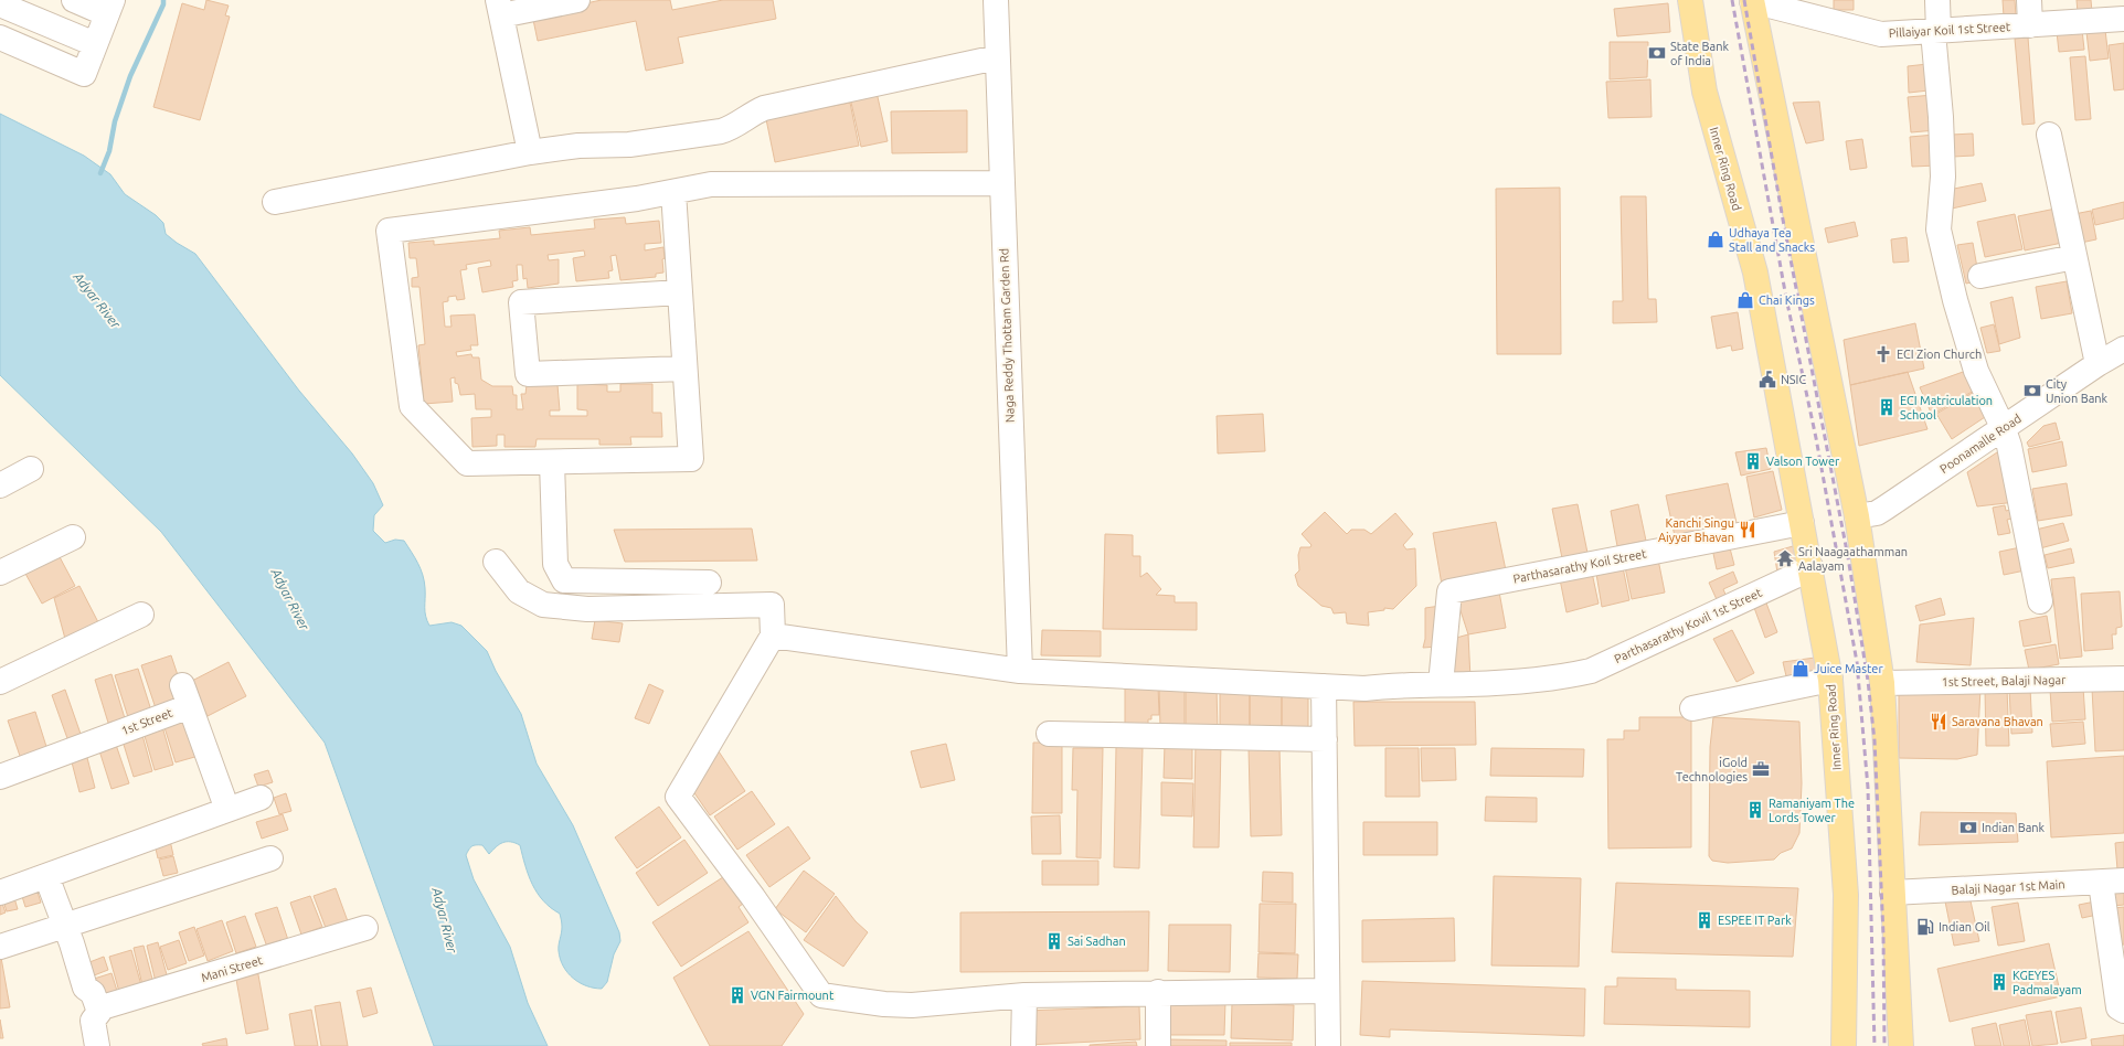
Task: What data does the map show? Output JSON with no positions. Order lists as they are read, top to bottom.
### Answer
{
  "streets": {
    "main road": ["Inner Ring Road"],
    "street": [
      "Pillaiyar Koil 1st Street",
      "Naga Reddy Thottam Garden Rd",
      "Poonamalle Road",
      "Parthasarathy Koil Street",
      "Parthasarathy Kovil 1st Street",
      "1st Street, Balaji Nagar",
      "1st Street",
      "Balaji Nagar 1st Main",
      "Mani Street"
    ]
  },
  "crossings": [
    ["Inner Ring Road", "Parthasarathy Koil Street"],
    ["Inner Ring Road", "Parthasarathy Kovil 1st Street"],
    ["Naga Reddy Thottam Garden Rd", "Parthasarathy Kovil 1st Street"],
    ["Parthasarathy Koil Street", "Parthasarathy Kovil 1st Street"]
  ],
  "water": ["Adyar River"],
  "places": {
    "bank": ["State Bank of India", "City Union Bank", "Indian Bank"],
    "shop": ["Udhaya Tea Stall and Snacks", "Chai Kings", "Juice Master"],
    "church": ["ECI Zion Church"],
    "public building": ["NSIC"],
    "building": [
      "ECI Matriculation School",
      "Valson Tower",
      "Ramaniyam The Lords Tower",
      "ESPEE IT Park",
      "Sai Sadhan",
      "KGEYES Padmalayam",
      "VGN Fairmount"
    ],
    "restaurant": ["Kanchi Singu Aiyyar Bhavan", "Saravana Bhavan"],
    "temple": ["Sri Naagaathamman Aalayam"],
    "office": ["iGold Technologies"],
    "fuel station": ["Indian Oil"]
  }
}
